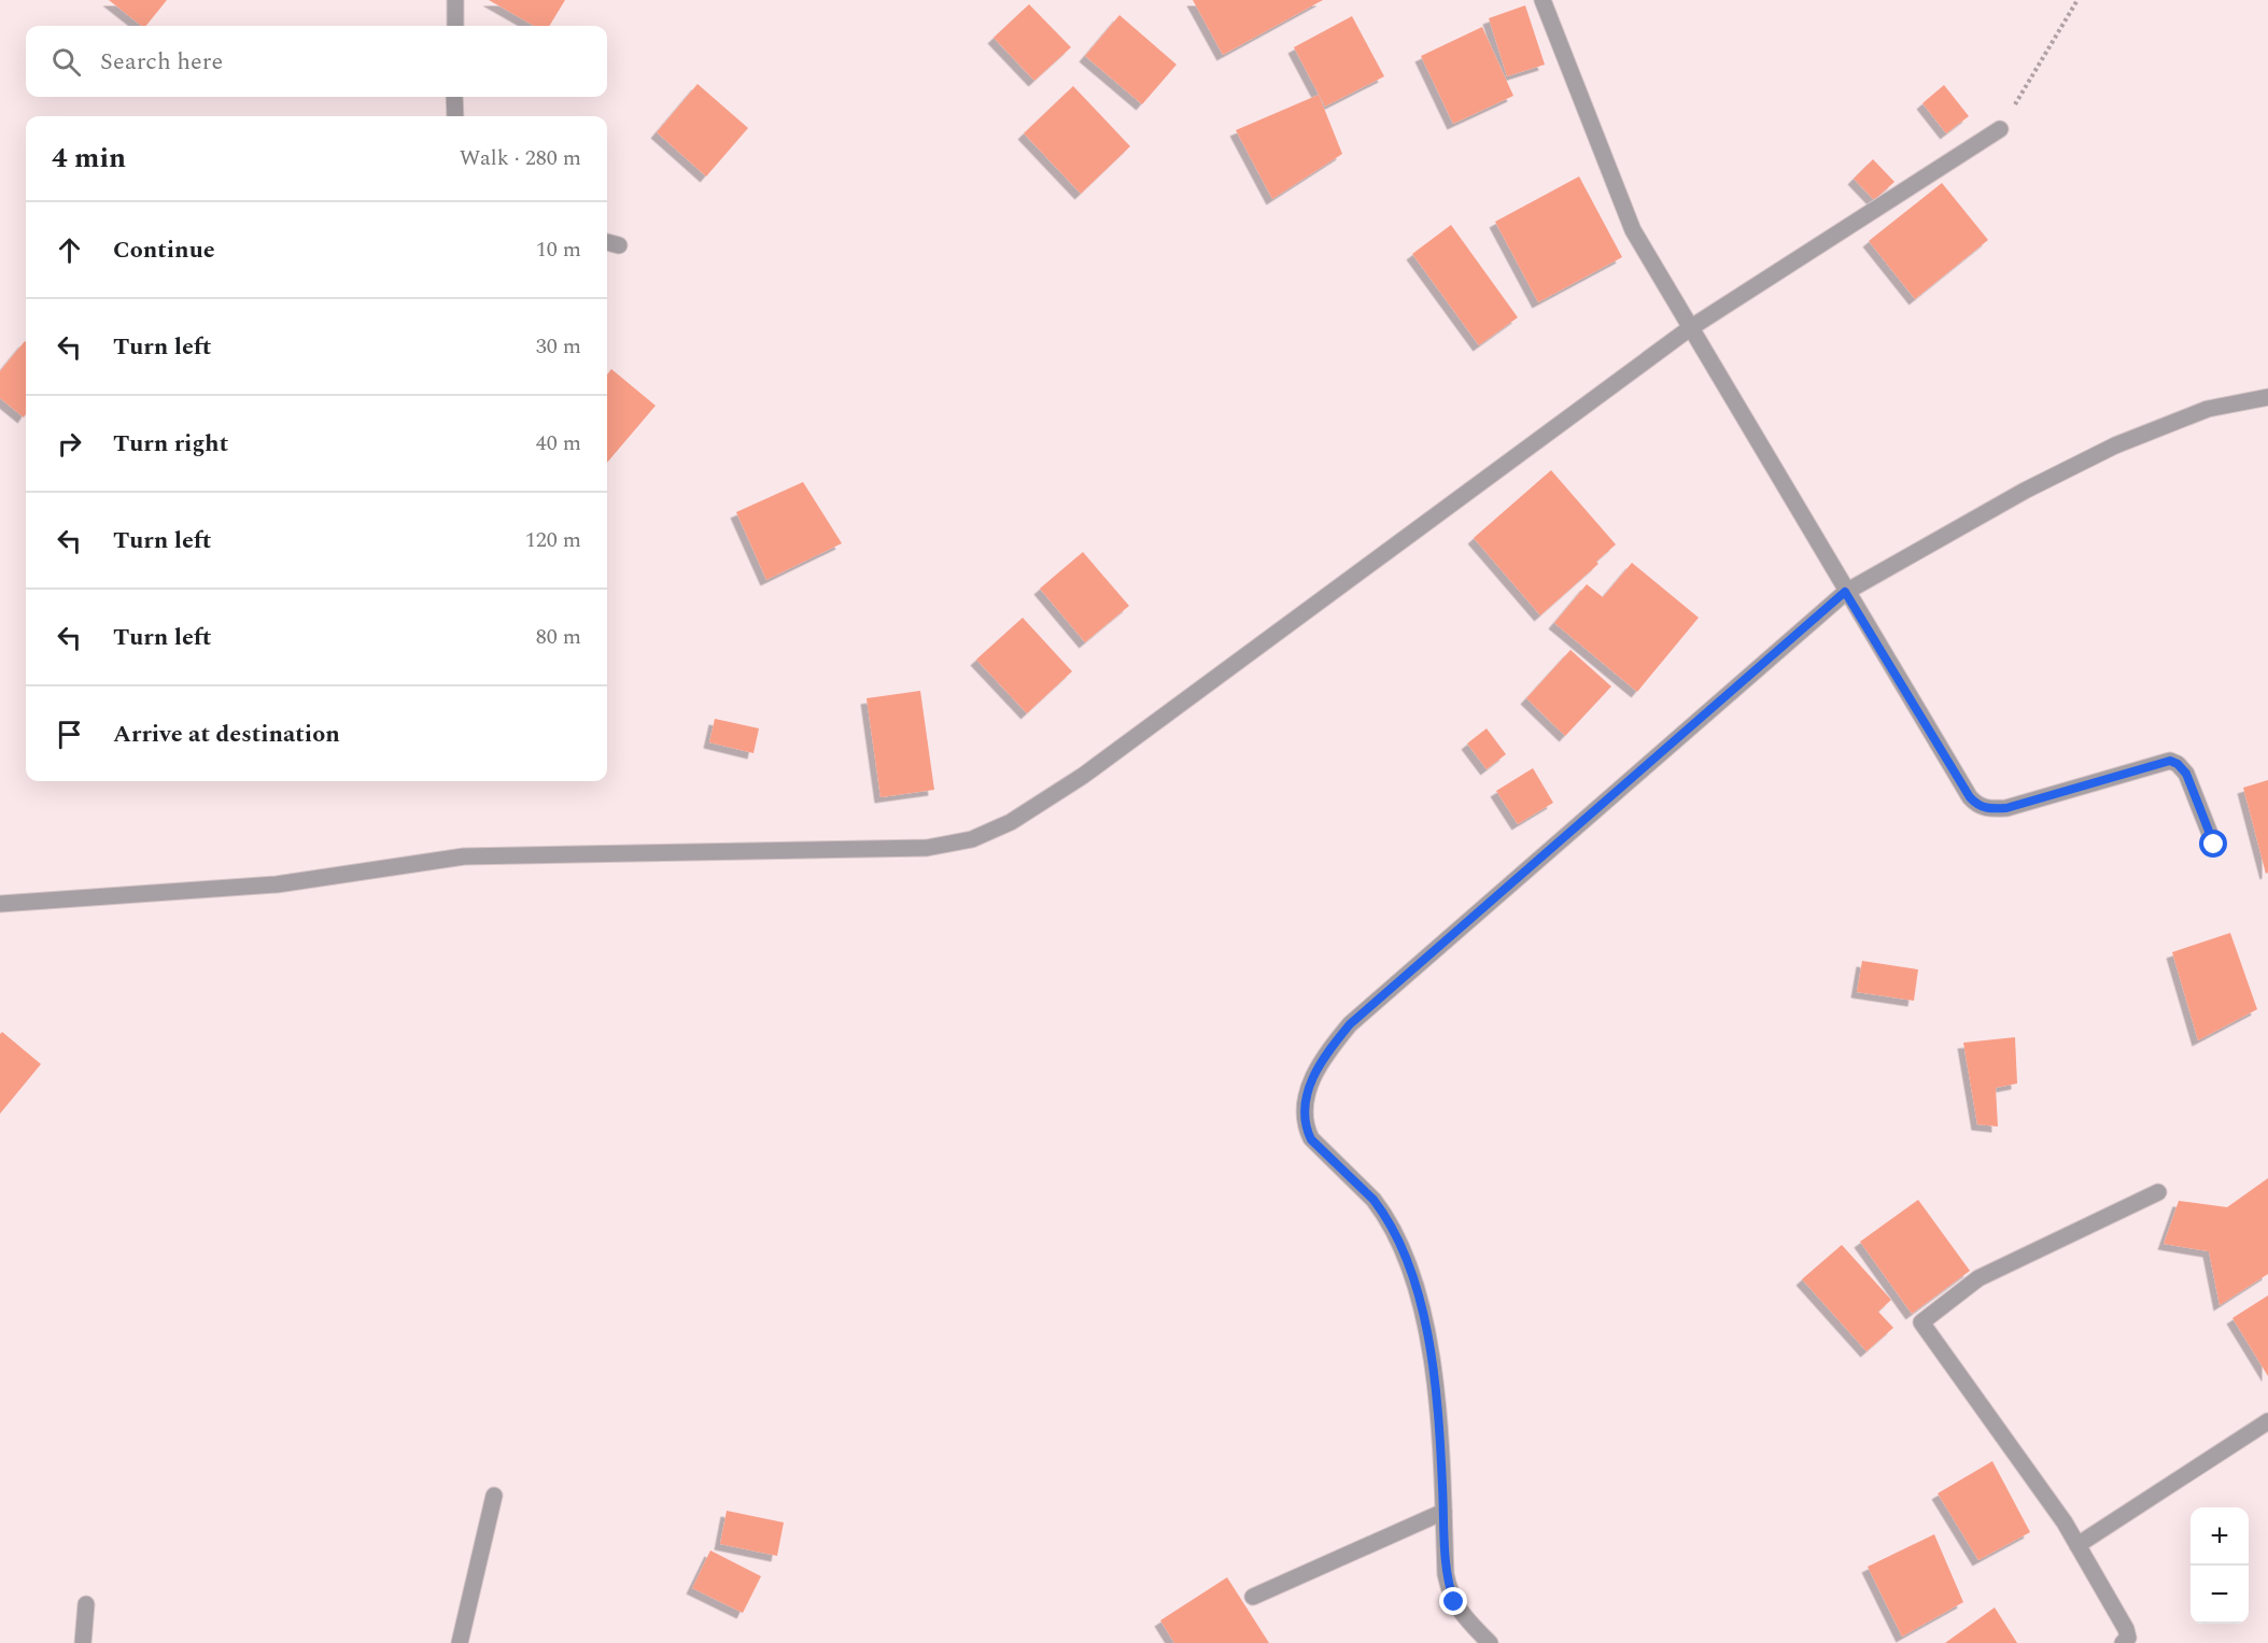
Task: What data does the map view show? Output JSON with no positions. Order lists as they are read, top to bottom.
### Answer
{
  "page": {
    "search": "Search here",
    "heading": ["4 min", "Walk · 280 m"],
    "list": [
      ["Continue", "10 m"],
      ["Turn left", "30 m"],
      ["Turn right", "40 m"],
      ["Turn left", "120 m"],
      ["Turn left", "80 m"],
      "Arrive at destination"
    ],
    "map_buttons": ["+", "−"]
  }
}
